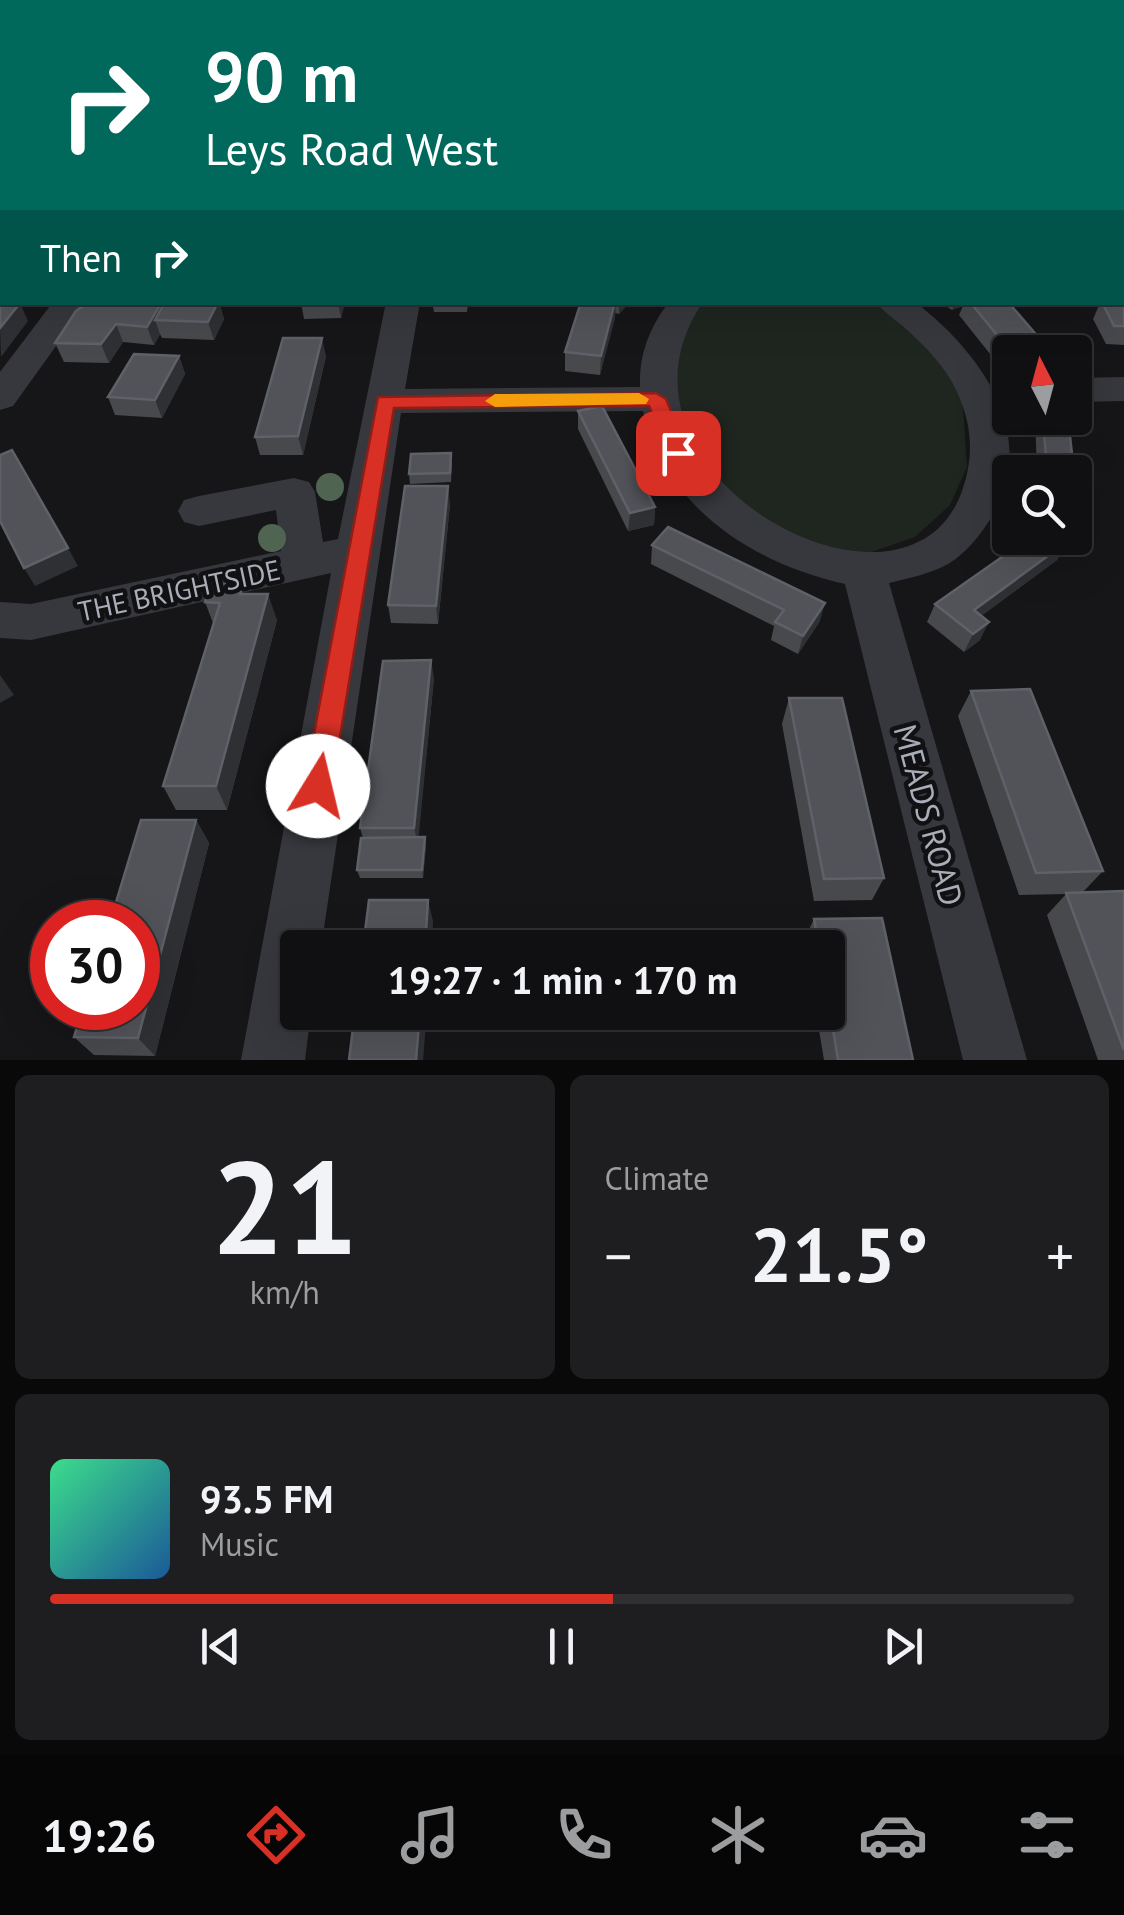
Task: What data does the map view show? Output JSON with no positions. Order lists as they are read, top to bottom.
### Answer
{
  "streets": {
    "street": ["THE BRIGHTSIDE", "MEADS ROAD"]
  },
  "north": "top",
  "page": {
    "turn": ["90 m", "Leys Road West"],
    "then": "Then",
    "limit": "30",
    "trip": "19:27 · 1 min · 170 m",
    "tile": [
      ["21", "km/h"],
      "Climate"
    ],
    "heat": ["−", "21.5°", "+"],
    "song": ["93.5 FM", "Music"],
    "tabs": "19:26"
  }
}
